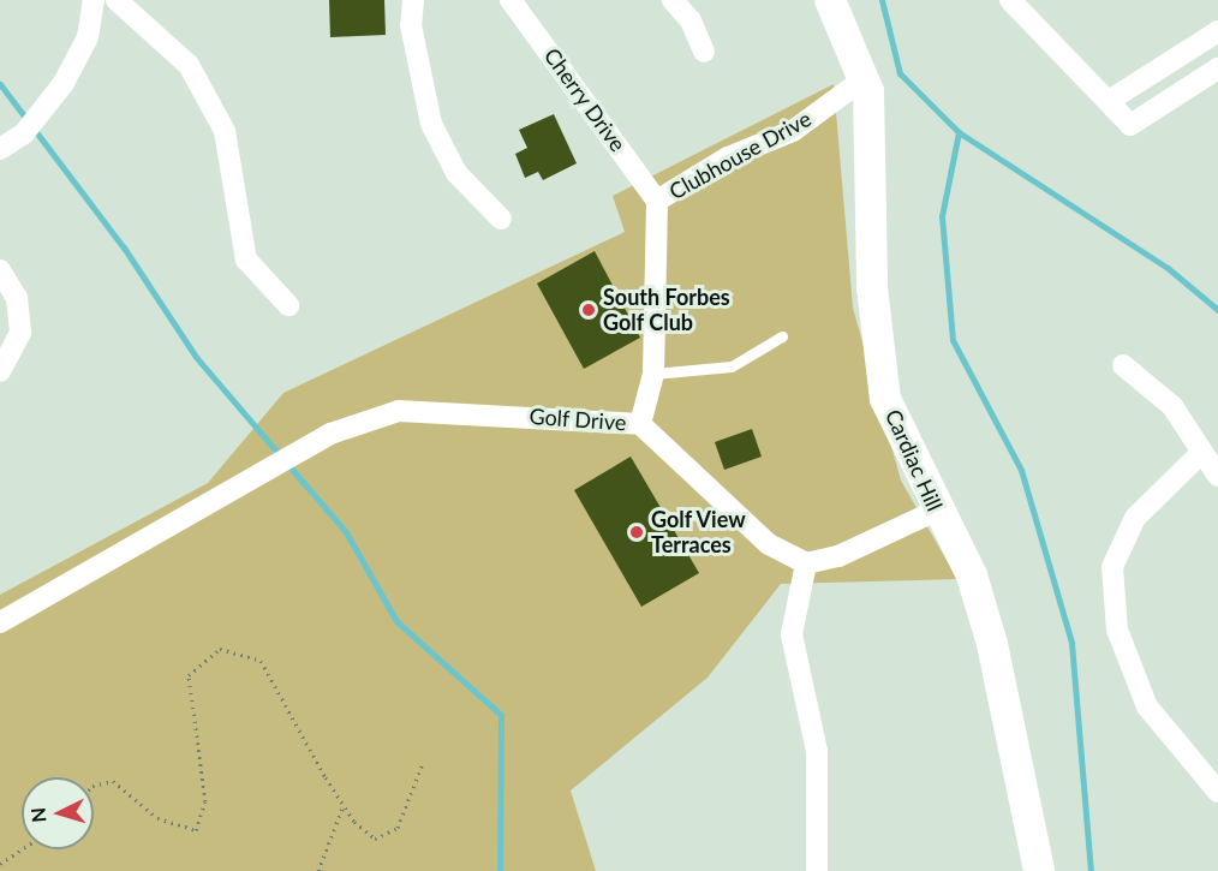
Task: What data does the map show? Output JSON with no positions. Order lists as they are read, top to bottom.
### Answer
{
  "streets": {
    "main road": ["Cardiac Hill"],
    "street": ["Cherry Drive", "Clubhouse Drive", "Golf Drive"]
  },
  "crossings": [
    ["Cherry Drive", "Clubhouse Drive"],
    ["Clubhouse Drive", "Golf Drive"],
    ["Clubhouse Drive", "Cardiac Hill"]
  ],
  "places": ["South Forbes Golf Club", "Golf View Terraces"],
  "north": "left"
}
